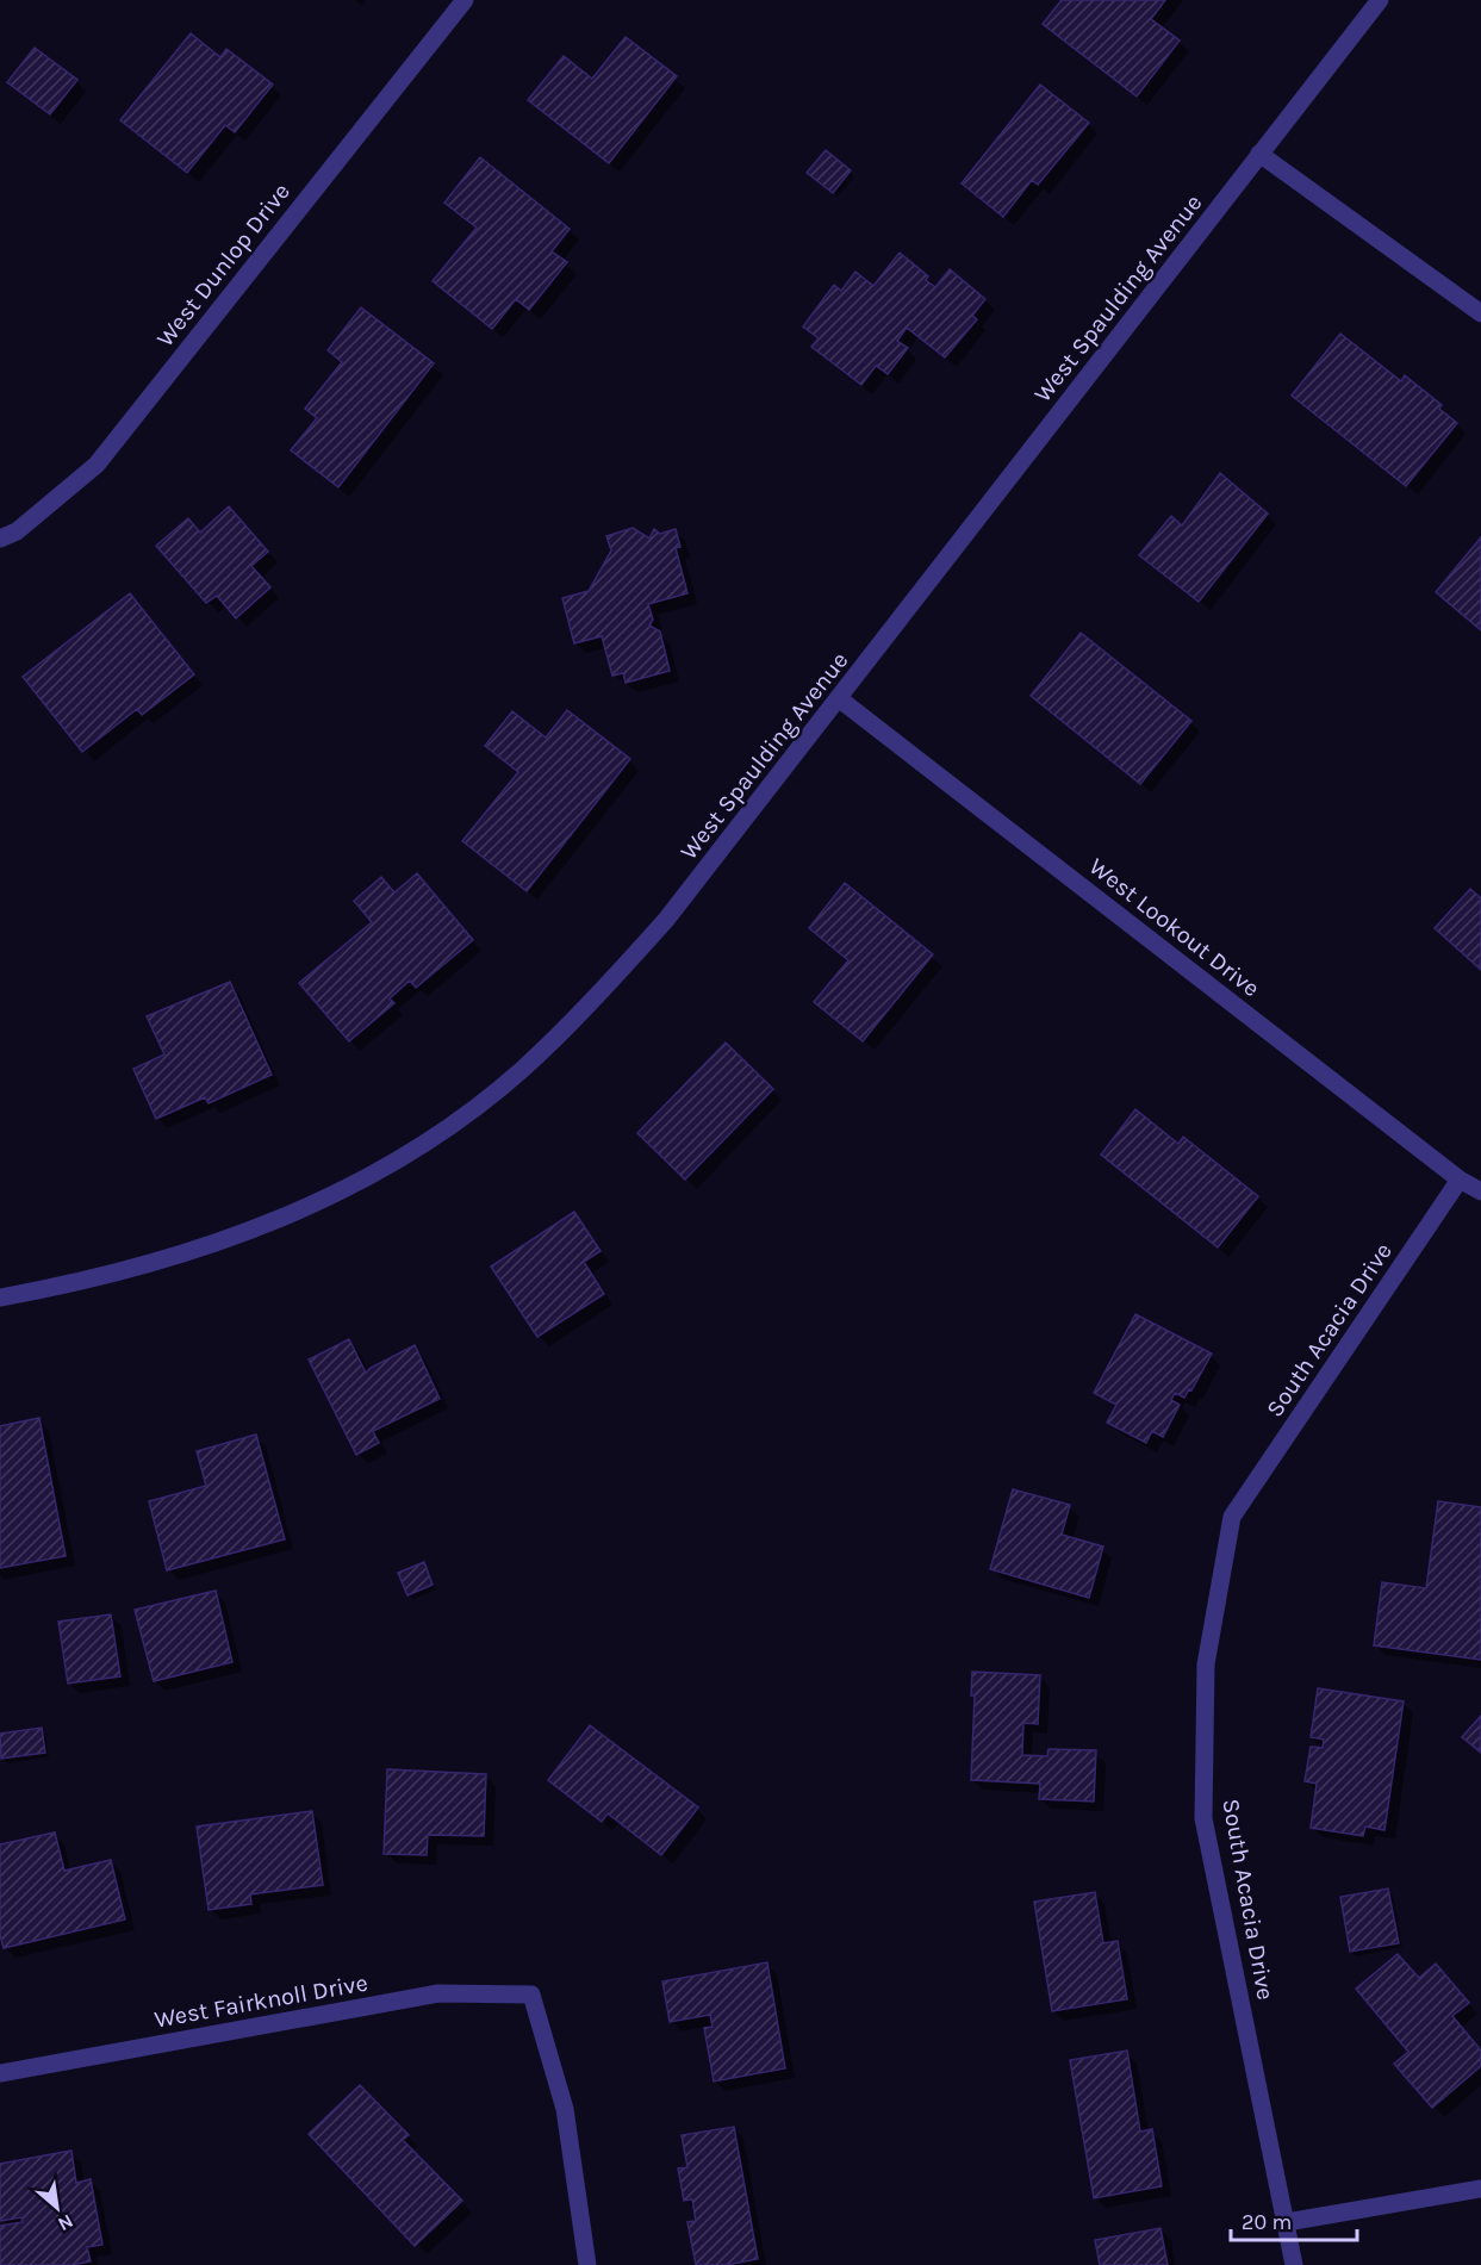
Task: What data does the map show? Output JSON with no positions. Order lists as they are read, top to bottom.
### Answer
{
  "streets": {
    "street": [
      "West Dunlop Drive",
      "West Spaulding Avenue",
      "West Lookout Drive",
      "South Acacia Drive",
      "West Fairknoll Drive"
    ]
  },
  "crossings": [
    ["West Spaulding Avenue", "West Lookout Drive"],
    ["West Lookout Drive", "South Acacia Drive"]
  ],
  "scale_bar": "20 m",
  "north": "bottom right"
}
